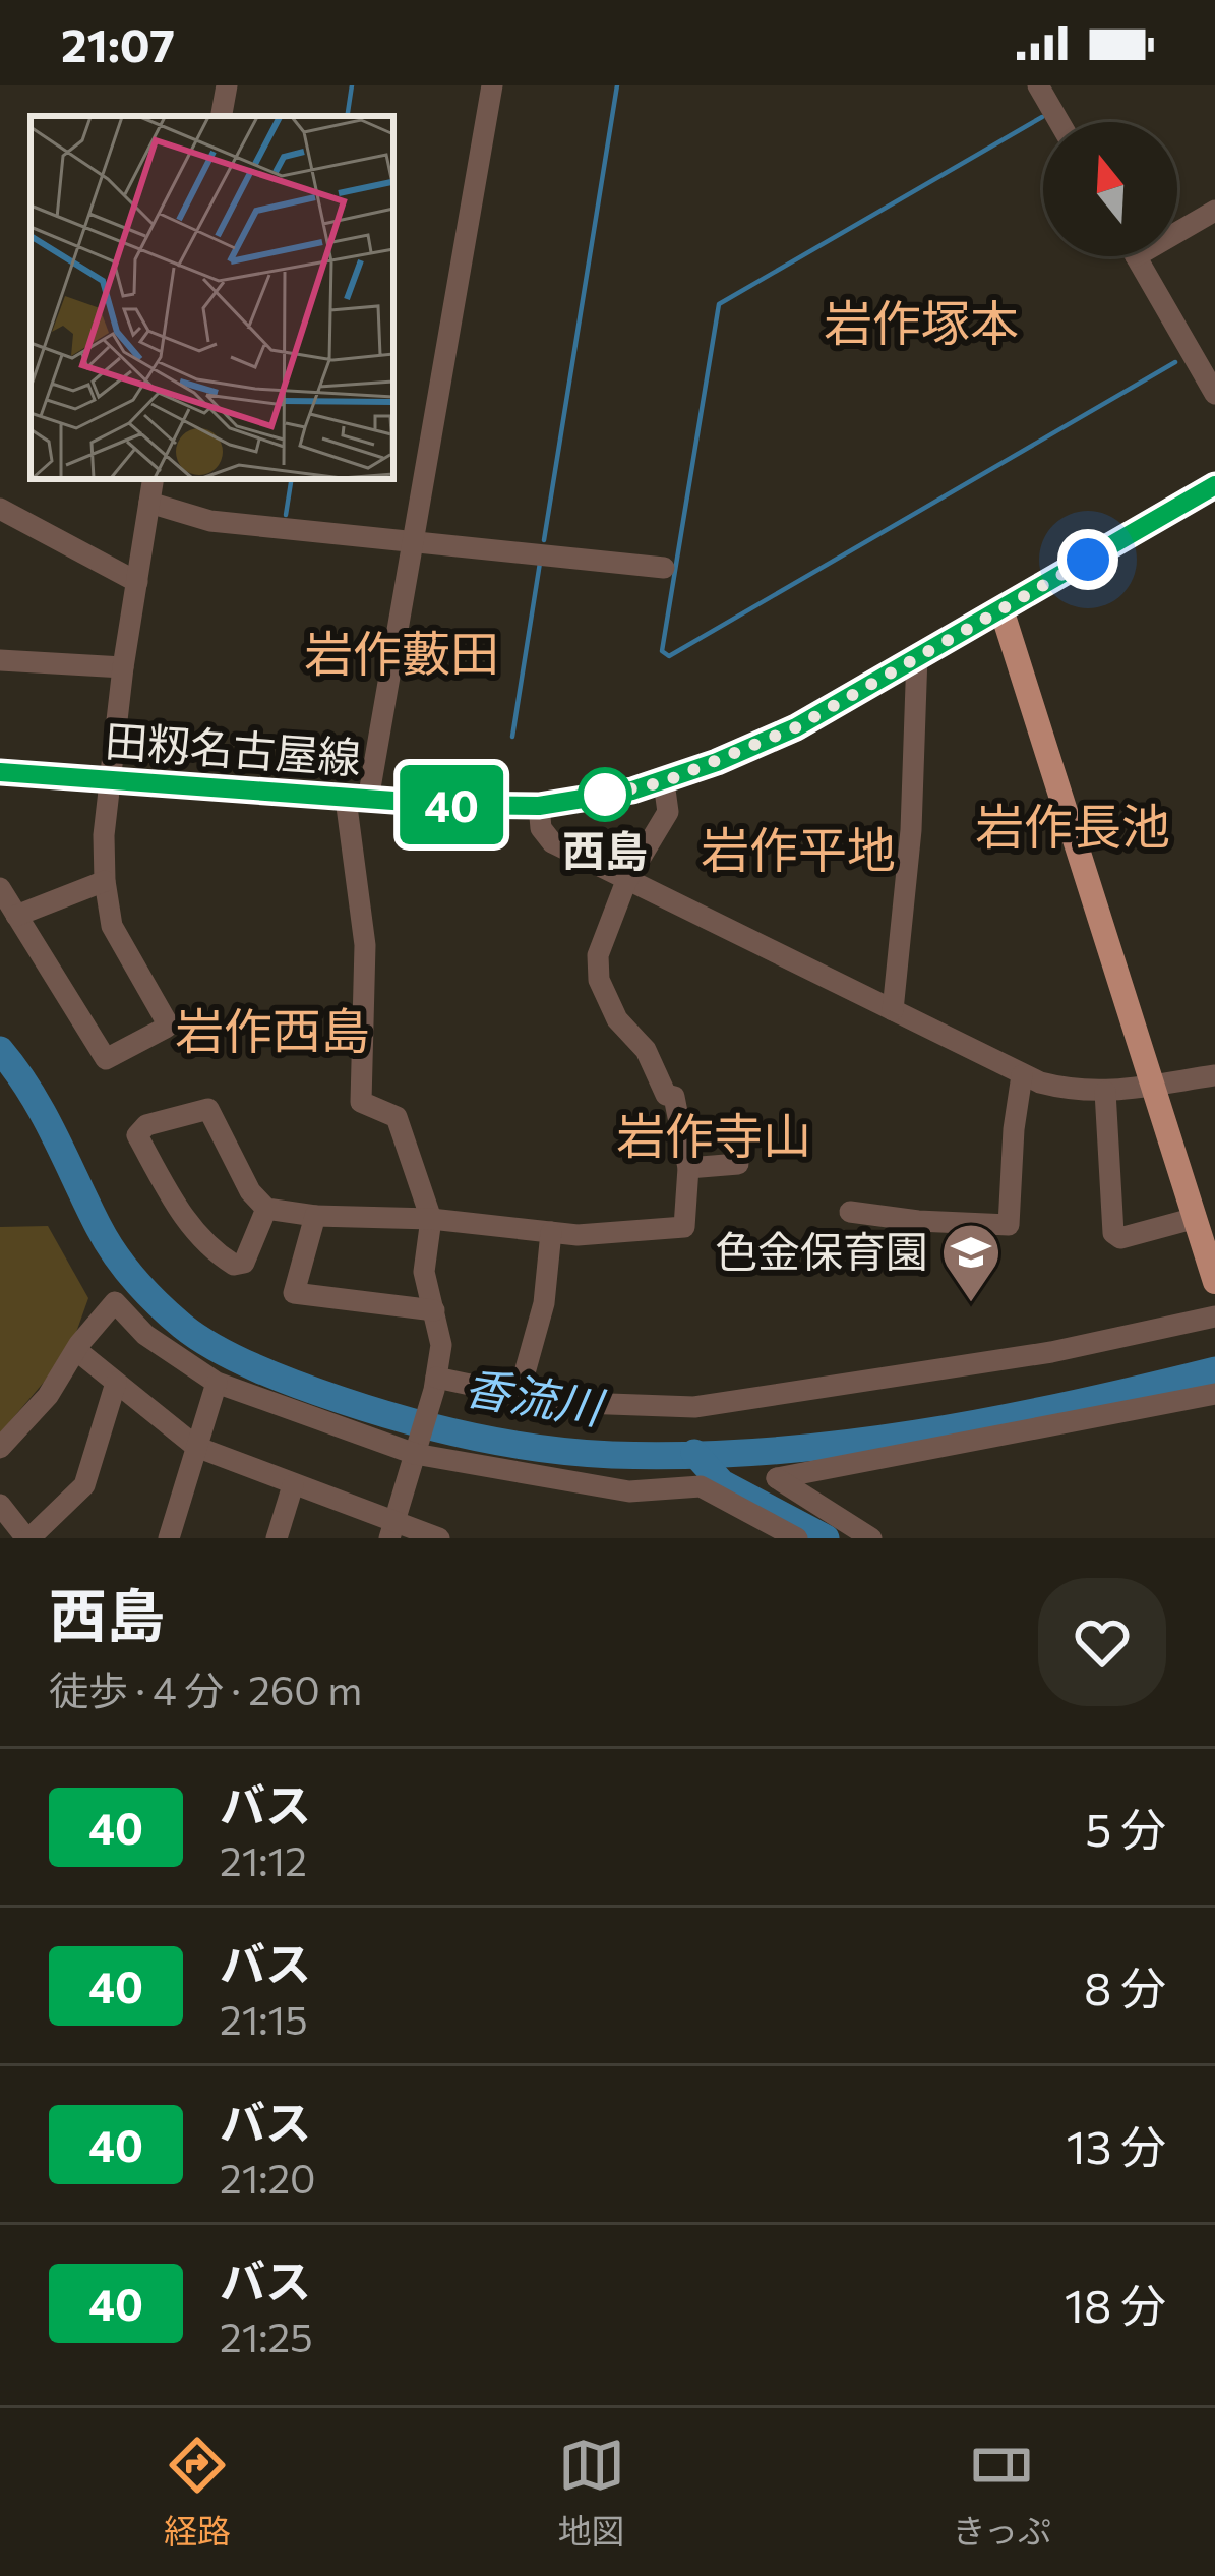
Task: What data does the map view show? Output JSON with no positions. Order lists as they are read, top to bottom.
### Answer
{
  "streets": {
    "main road": ["田籾名古屋線"]
  },
  "districts": [
    "岩作塚本",
    "岩作藪田",
    "岩作長池",
    "岩作平地",
    "岩作西島",
    "岩作寺山"
  ],
  "water": ["香流川"],
  "places": {
    "other": ["西島"],
    "school or university": ["色金保育園"]
  },
  "lines": ["bus line 40"],
  "north": "top",
  "page": {
    "status": "21:07",
    "on_map": "40",
    "heading": ["西島", "徒歩 · 4 分 · 260 m"],
    "list": [
      {
        "mark": "40",
        "name": "バス",
        "note": "21:12",
        "value": "5 分"
      },
      {
        "mark": "40",
        "name": "バス",
        "note": "21:15",
        "value": "8 分"
      },
      {
        "mark": "40",
        "name": "バス",
        "note": "21:20",
        "value": "13 分"
      },
      {
        "mark": "40",
        "name": "バス",
        "note": "21:25",
        "value": "18 分"
      }
    ],
    "tabs": ["経路", "地図", "きっぷ"]
  }
}
